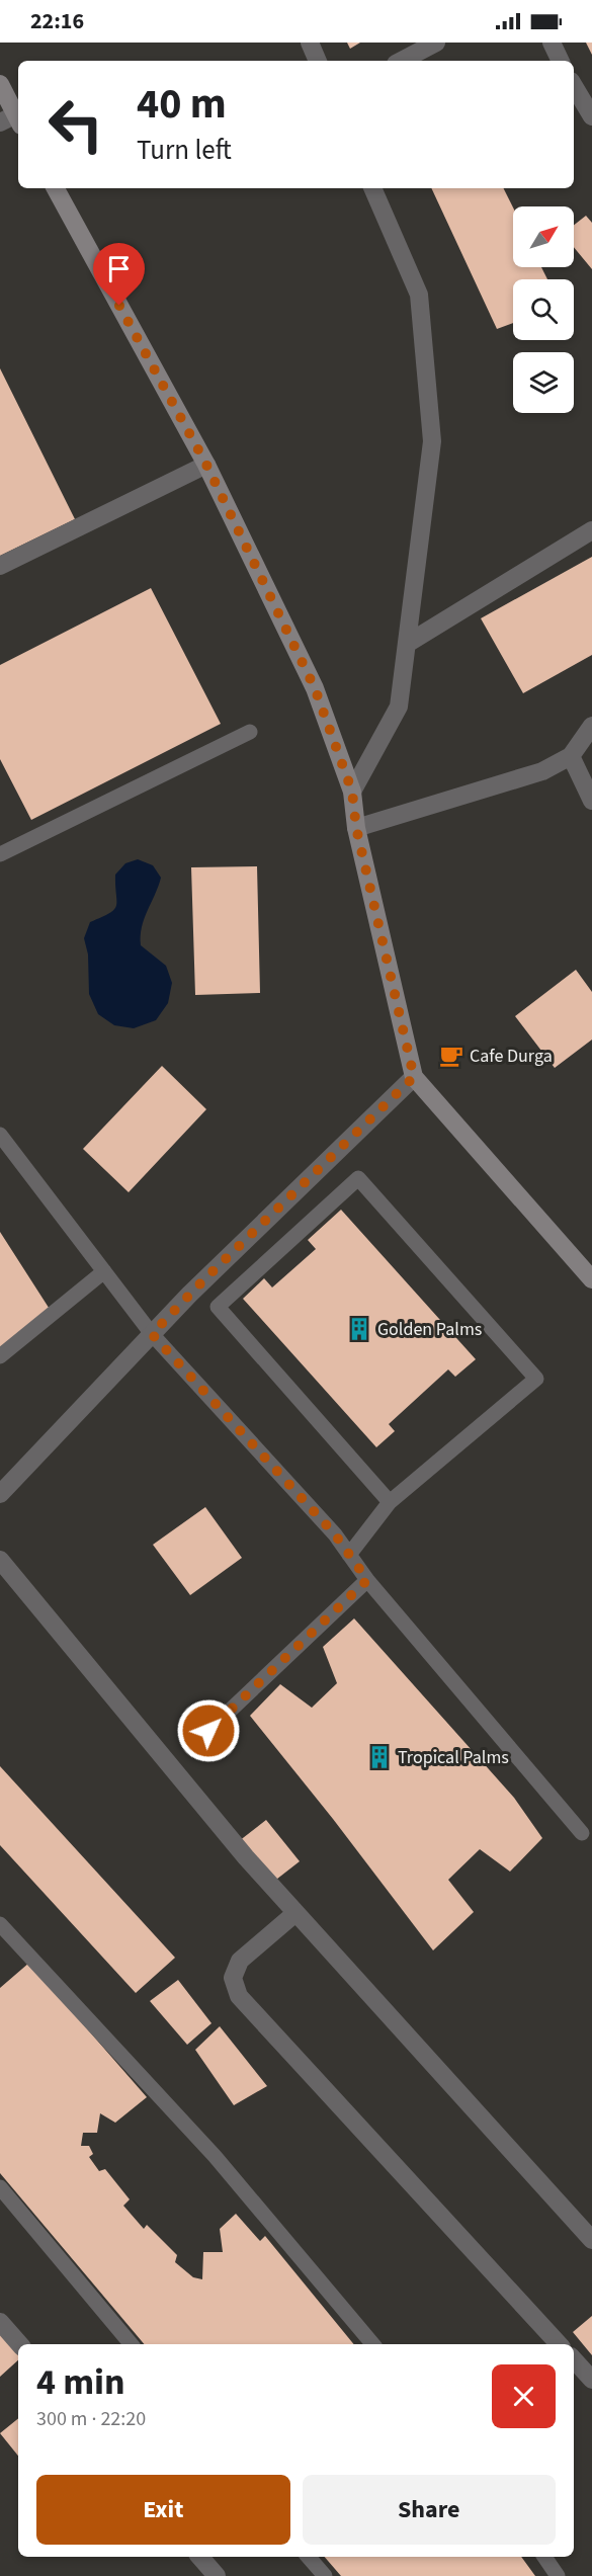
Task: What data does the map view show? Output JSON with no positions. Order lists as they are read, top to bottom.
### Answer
{
  "places": {
    "cafe": ["Cafe Durga"],
    "building": ["Golden Palms", "Tropical Palms"]
  },
  "north": "top right",
  "page": {
    "status": "22:16",
    "turn": ["40 m", "Turn left"],
    "heading": ["4 min", "300 m · 22:20"],
    "buttons": ["Exit", "Share"]
  }
}
